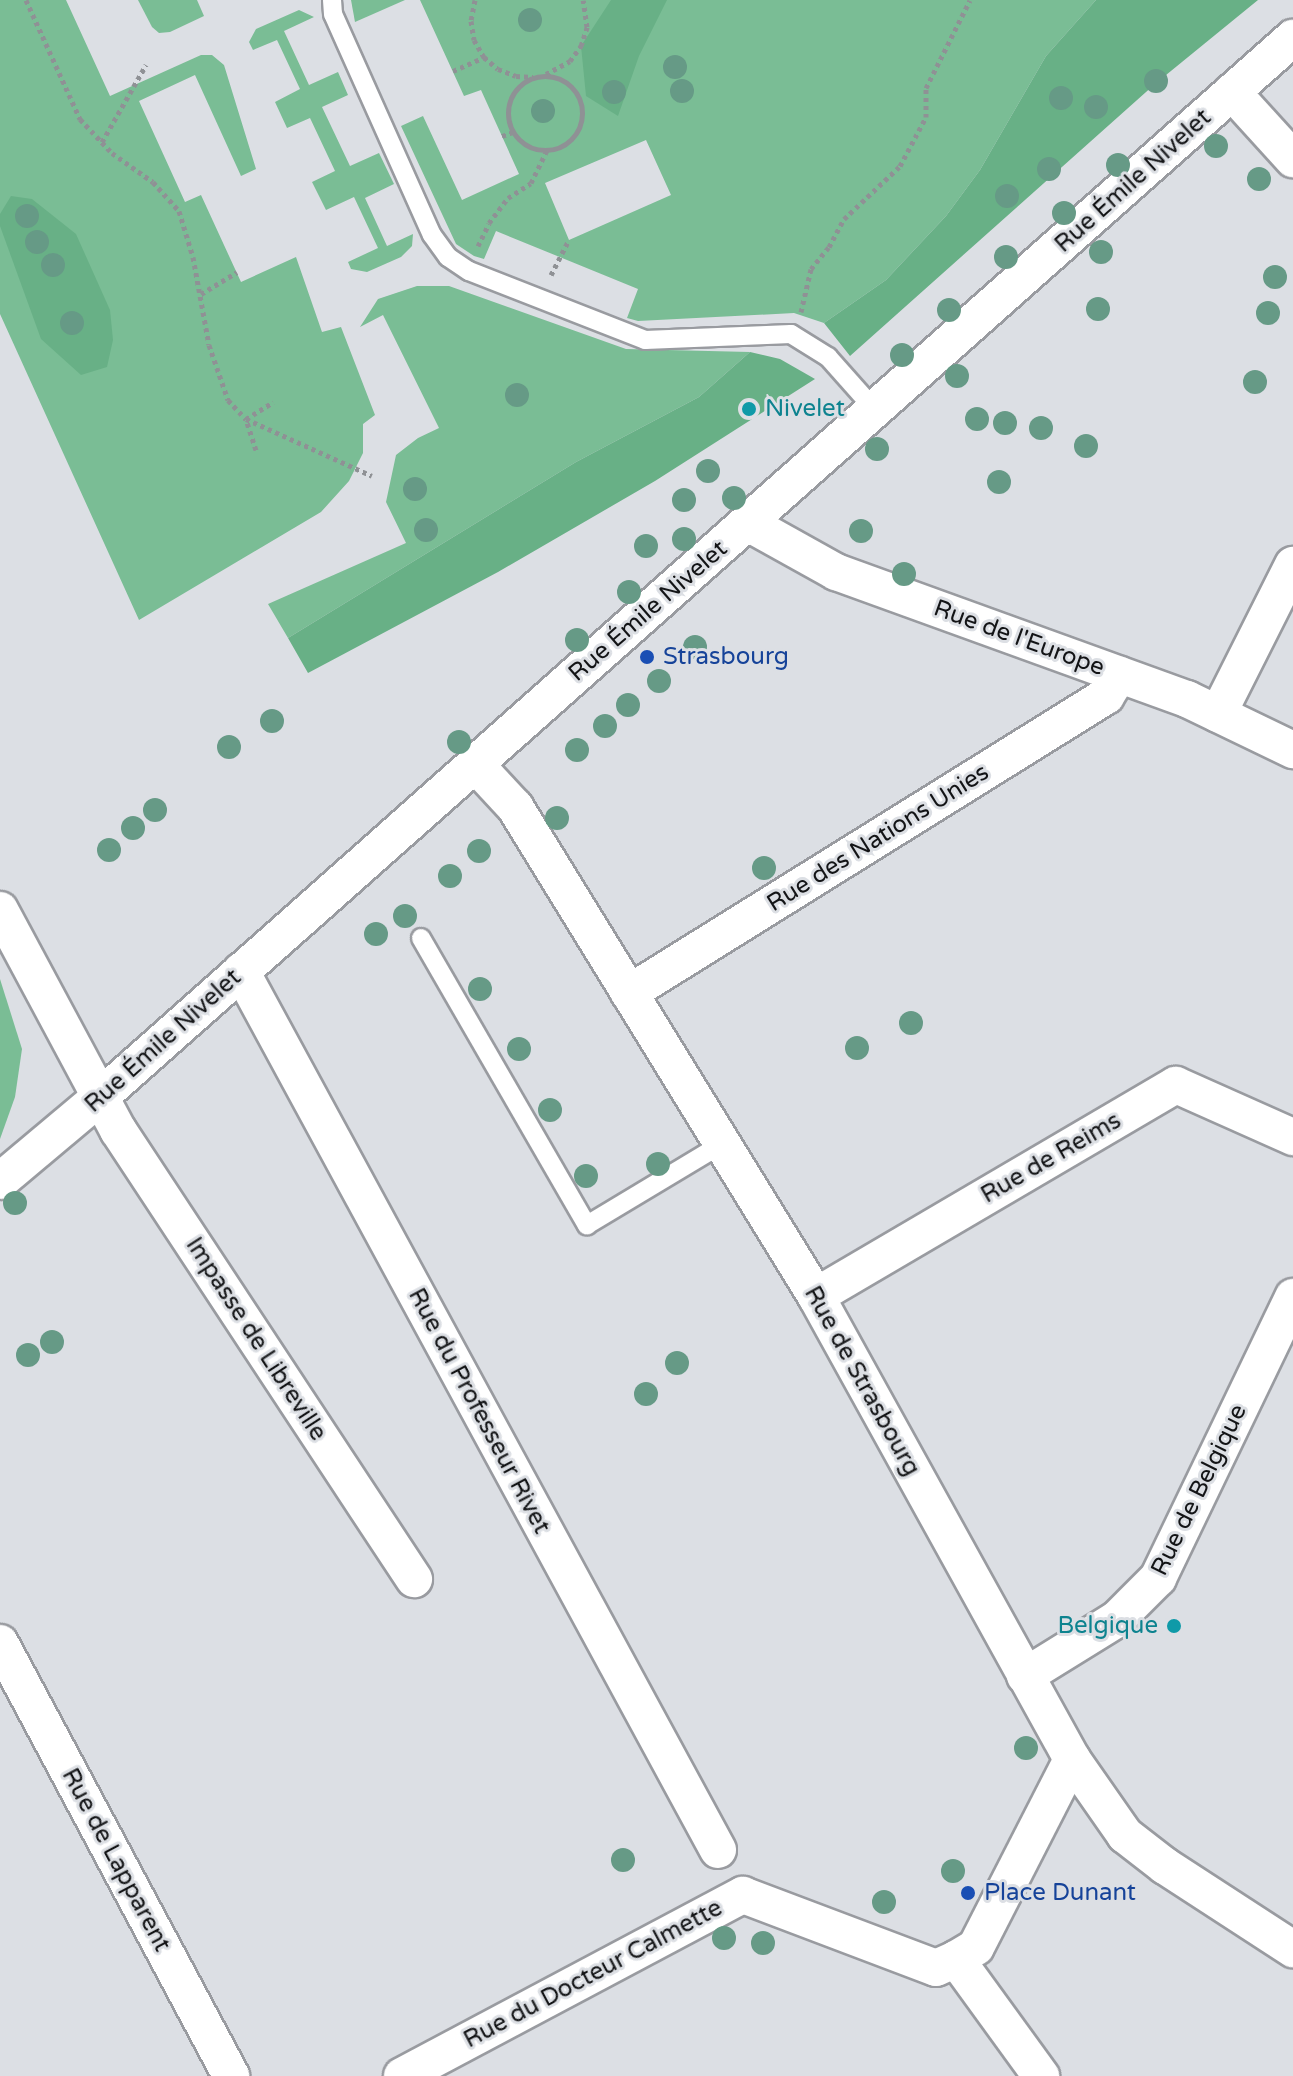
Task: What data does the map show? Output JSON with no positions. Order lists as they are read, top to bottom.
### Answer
{
  "streets": {
    "street": [
      "Rue Émile Nivelet",
      "Rue de l'Europe",
      "Rue des Nations Unies",
      "Rue de Reims",
      "Impasse de Libreville",
      "Rue de Strasbourg",
      "Rue du Professeur Rivet",
      "Rue de Belgique",
      "Rue de Lapparent",
      "Rue du Docteur Calmette"
    ]
  },
  "crossings": [
    ["Rue Émile Nivelet", "Rue de l'Europe"],
    ["Rue Émile Nivelet", "Impasse de Libreville"],
    ["Rue Émile Nivelet", "Rue de Strasbourg"],
    ["Rue Émile Nivelet", "Rue du Professeur Rivet"],
    ["Rue de l'Europe", "Rue des Nations Unies"],
    ["Rue des Nations Unies", "Rue de Strasbourg"],
    ["Rue de Reims", "Rue de Strasbourg"],
    ["Rue de Strasbourg", "Rue de Belgique"]
  ],
  "places": [
    "Nivelet",
    "Strasbourg",
    "Belgique",
    "Place Dunant"
  ]
}
